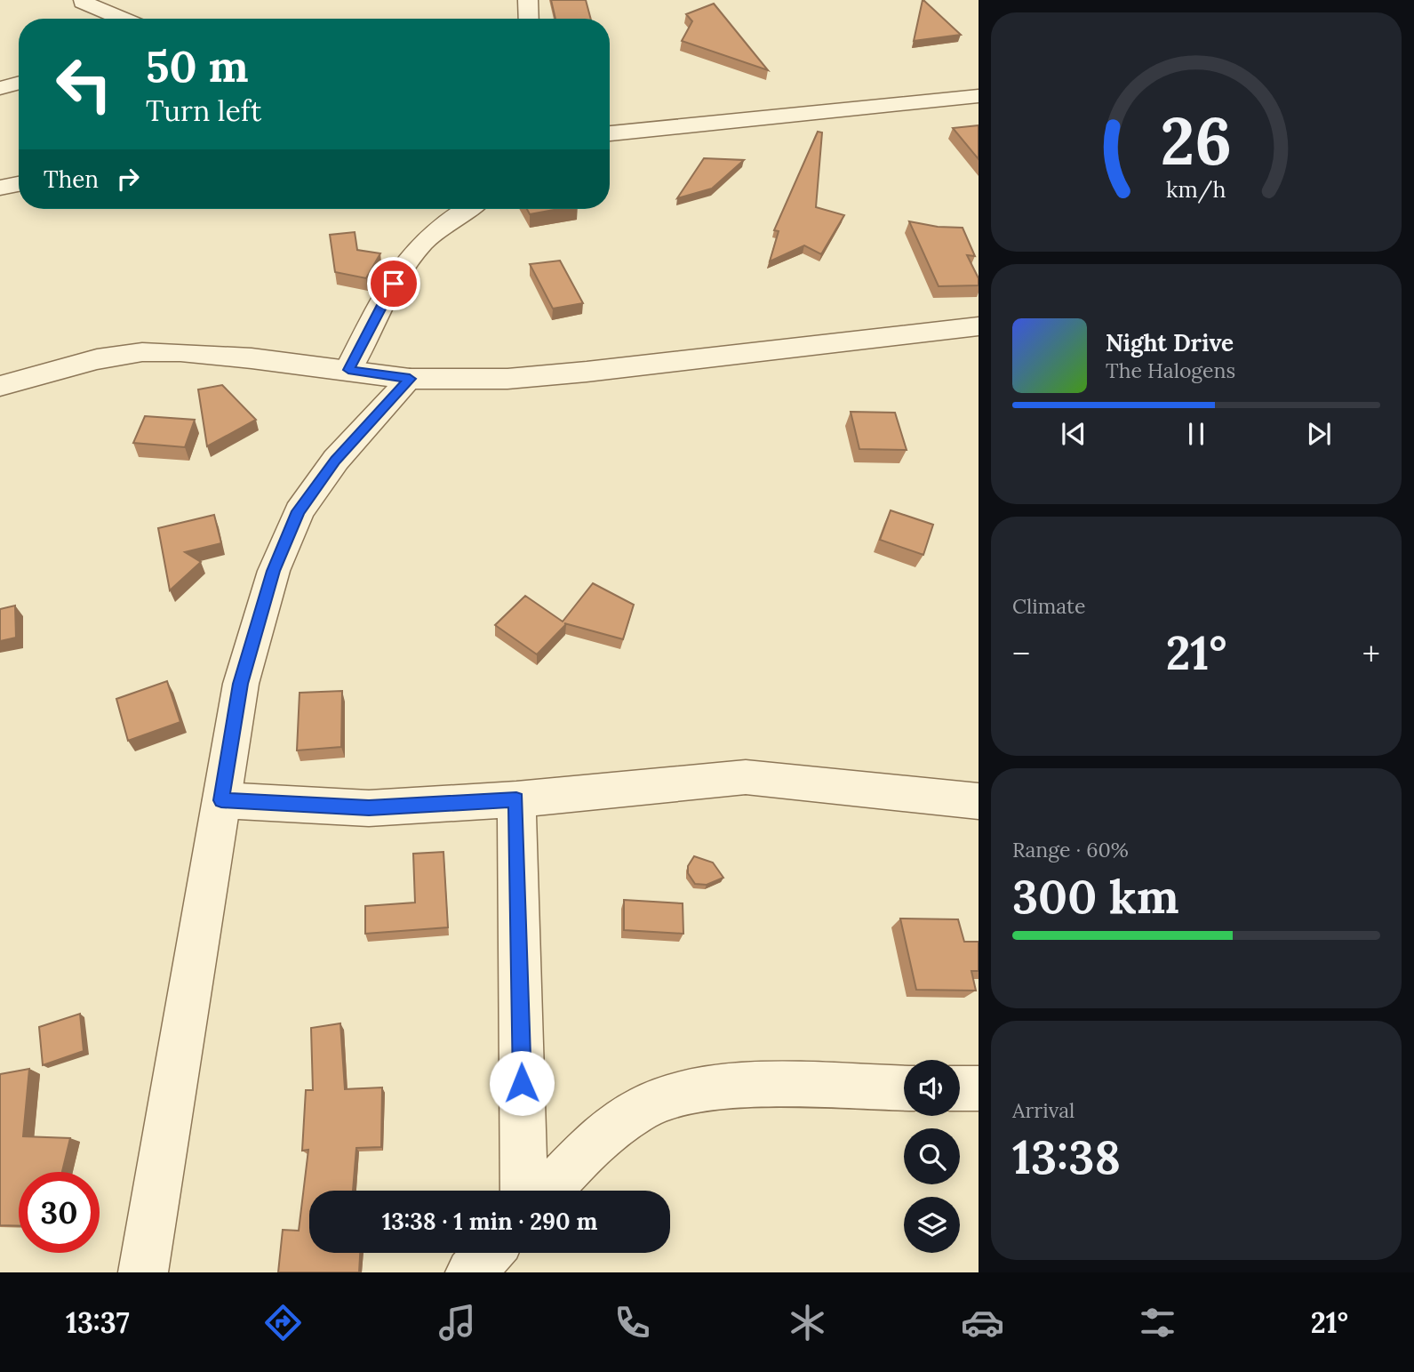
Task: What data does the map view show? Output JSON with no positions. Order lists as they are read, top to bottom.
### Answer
{
  "page": {
    "turn": ["50 m", "Turn left"],
    "then": "Then",
    "song": ["Night Drive", "The Halogens"],
    "tile": [
      "Climate",
      ["Range · 60%", "300 km"],
      ["Arrival", "13:38"]
    ],
    "heat": ["−", "21°", "+"],
    "limit": "30",
    "trip": "13:38 · 1 min · 290 m",
    "tabs": ["13:37", "21°"],
    "gauge": ["26", "km/h"]
  }
}
